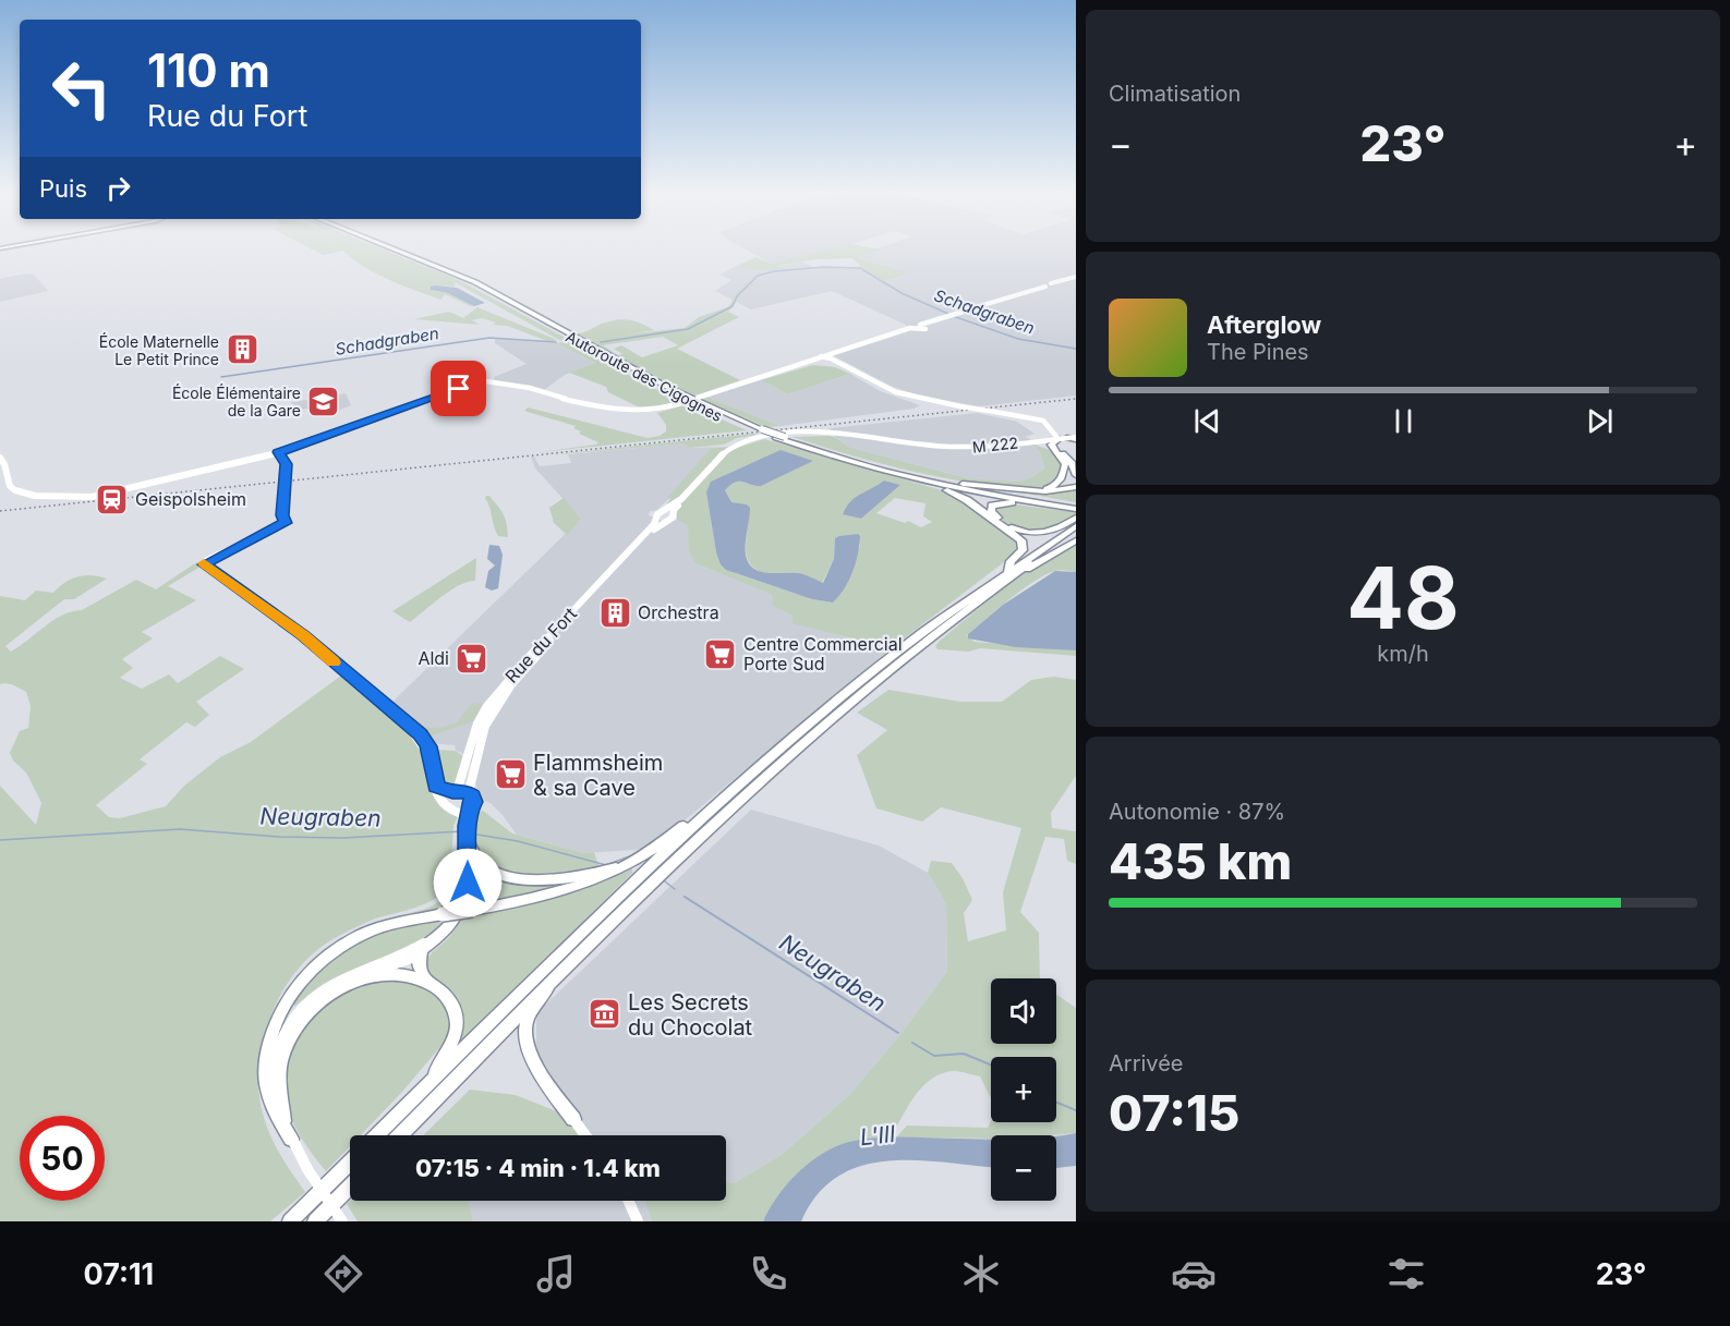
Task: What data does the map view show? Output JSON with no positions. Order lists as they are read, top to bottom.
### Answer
{
  "streets": {
    "highway": ["Autoroute des Cigognes"],
    "main road": ["M 222", "Rue du Fort"]
  },
  "crossings": [
    ["M 222", "Rue du Fort"]
  ],
  "water": ["Schadgraben", "Neugraben", "L'Ill"],
  "places": {
    "building": ["École Maternelle Le Petit Prince", "Orchestra"],
    "school or university": ["École Élémentaire de la Gare"],
    "station": ["Geispolsheim"],
    "supermarket": ["Centre Commercial Porte Sud", "Aldi", "Flammsheim & sa Cave"],
    "museum": ["Les Secrets du Chocolat"]
  },
  "page": {
    "tile": [
      "Climatisation",
      ["48", "km/h"],
      ["Autonomie · 87%", "435 km"],
      ["Arrivée", "07:15"]
    ],
    "turn": ["110 m", "Rue du Fort"],
    "heat": ["−", "23°", "+"],
    "then": "Puis",
    "song": ["Afterglow", "The Pines"],
    "map_buttons": ["+", "−"],
    "limit": "50",
    "trip": "07:15 · 4 min · 1.4 km",
    "tabs": ["07:11", "23°"]
  }
}
